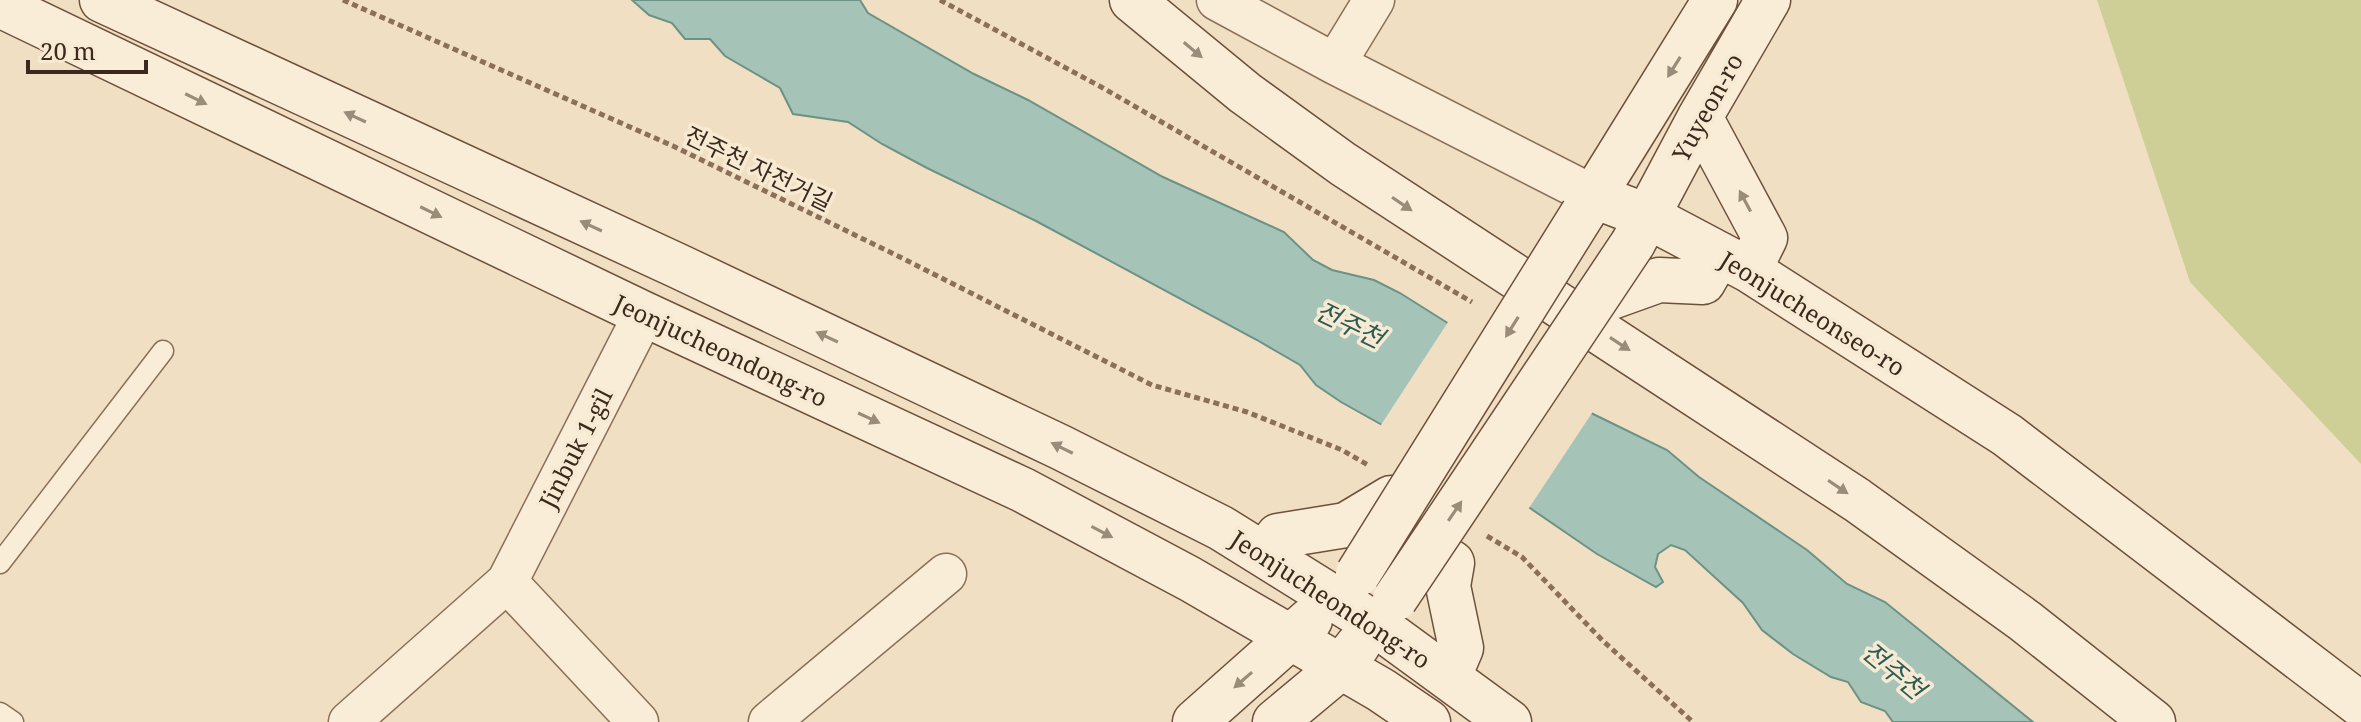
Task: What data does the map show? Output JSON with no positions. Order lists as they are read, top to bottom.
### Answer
{
  "streets": {
    "street": [
      "Yuyeon-ro",
      "Jeonjucheonseo-ro",
      "Jeonjucheondong-ro",
      "Jinbuk 1-gil"
    ],
    "path": ["전주천 자전거길"]
  },
  "crossings": [
    ["Yuyeon-ro", "Jeonjucheonseo-ro"],
    ["Yuyeon-ro", "Jeonjucheondong-ro"],
    ["Jeonjucheondong-ro", "Jinbuk 1-gil"]
  ],
  "water": ["전주천"],
  "scale_bar": "20 m"
}
